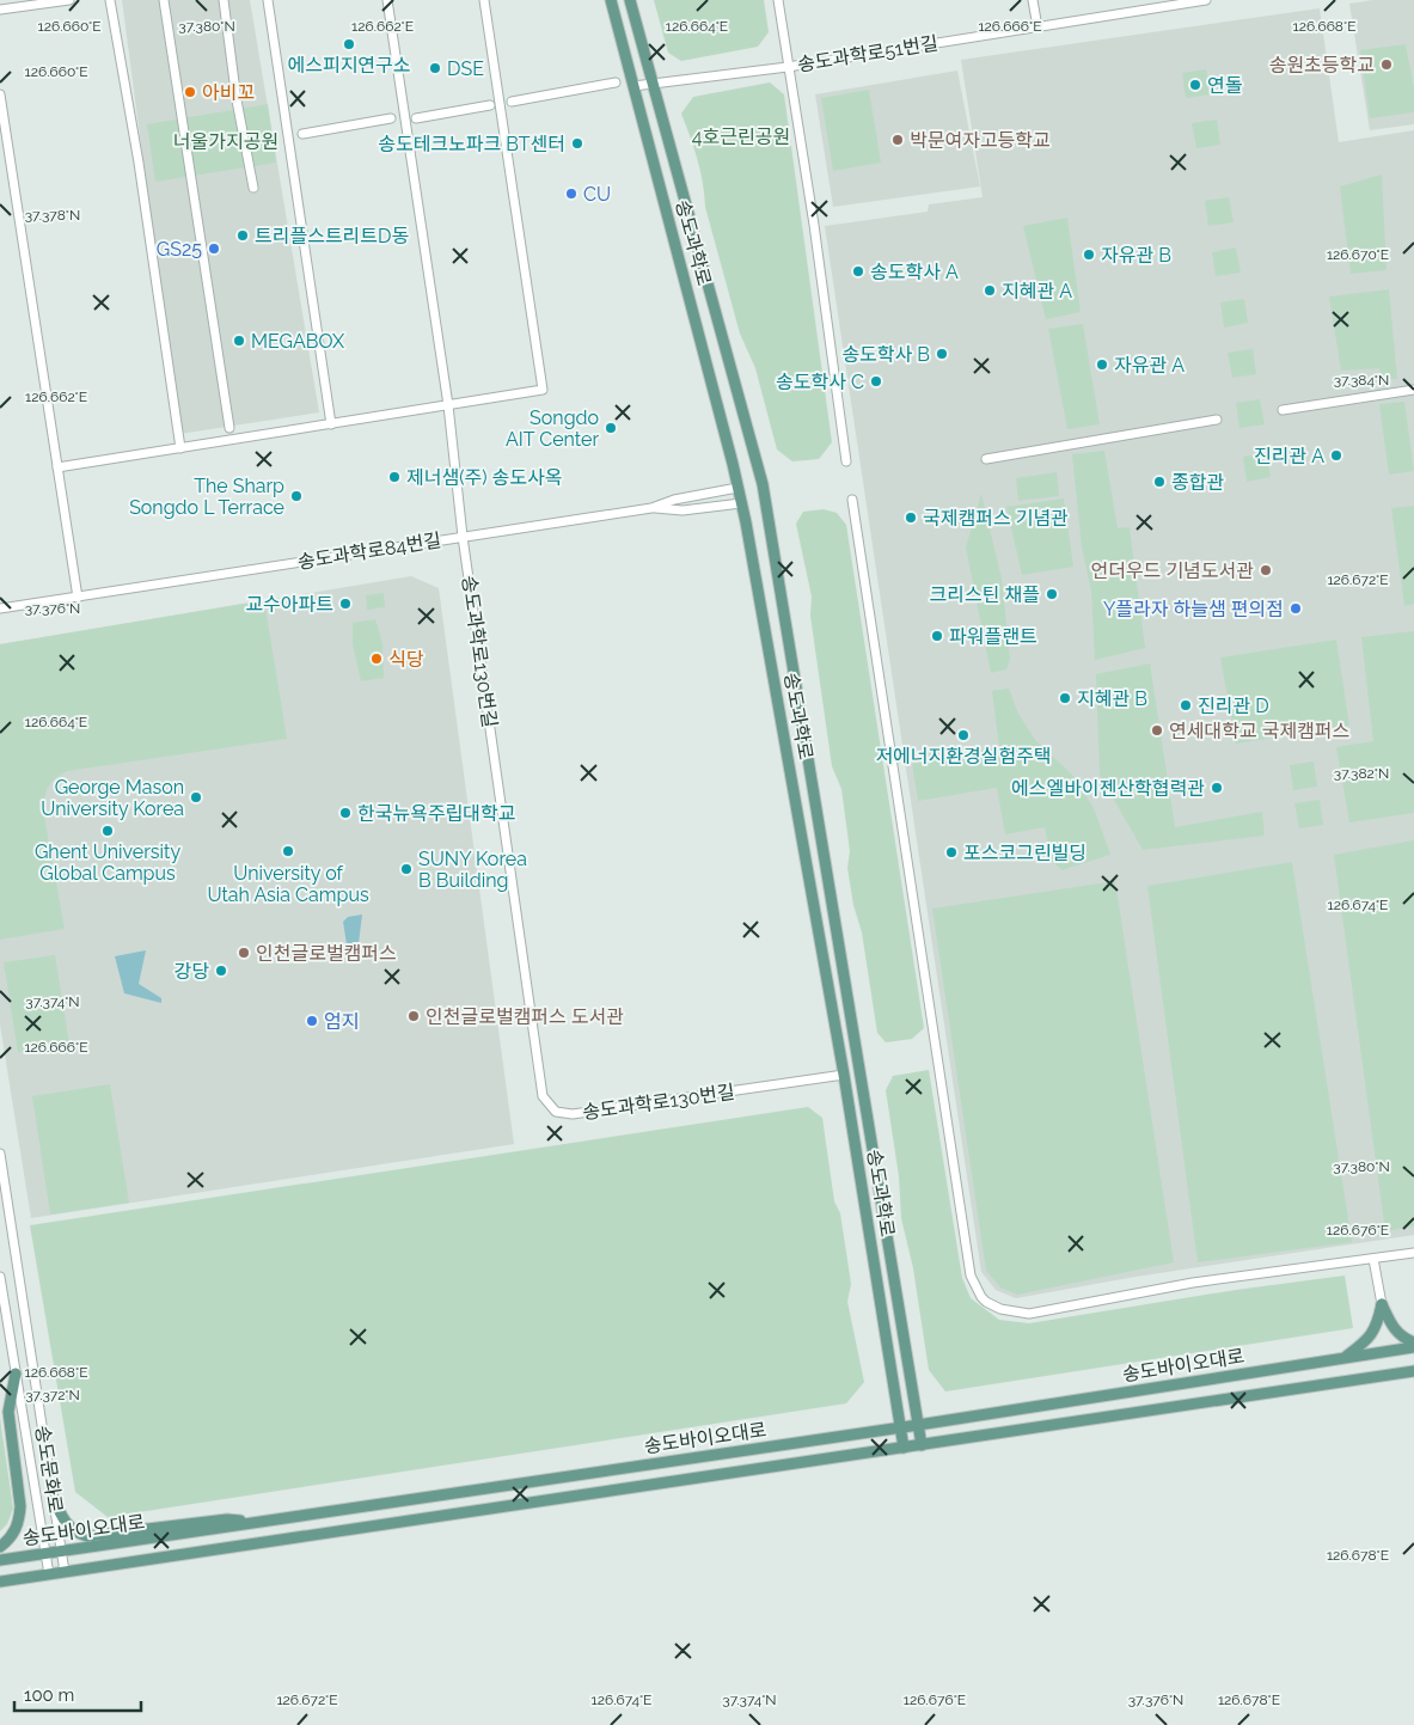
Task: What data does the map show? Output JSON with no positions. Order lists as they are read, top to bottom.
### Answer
{
  "streets": {
    "main road": ["송도과학로", "송도바이오대로"],
    "street": [
      "송도과학로51번길",
      "송도과학로84번길",
      "송도과학로130번길",
      "송도문화로"
    ]
  },
  "crossings": [
    ["송도과학로51번길", "송도과학로"],
    ["송도과학로", "송도과학로84번길"],
    ["송도과학로", "송도과학로130번길"],
    ["송도과학로", "송도바이오대로"],
    ["송도과학로84번길", "송도과학로130번길"],
    ["송도바이오대로", "송도문화로"]
  ],
  "parks": ["4호근린공원", "너울가지공원"],
  "places": [
    "에스피지연구소",
    "송원초등학교",
    "DSE",
    "연돌",
    "아비꼬",
    "박문여자고등학교",
    "송도테크노파크 BT센터",
    "CU",
    "트리플스트리트D동",
    "GS25",
    "자유관 B",
    "송도학사 A",
    "지혜관 A",
    "MEGABOX",
    "송도학사 B",
    "자유관 A",
    "송도학사 C",
    "Songdo AIT Center",
    "진리관 A",
    "제너샘(주) 송도사옥",
    "종합관",
    "The Sharp Songdo L Terrace",
    "국제캠퍼스 기념관",
    "언더우드 기념도서관",
    "크리스틴 채플",
    "교수아파트",
    "Y플라자 하늘샘 편의점",
    "파워플랜트",
    "식당",
    "지혜관 B",
    "진리관 D",
    "연세대학교 국제캠퍼스",
    "저에너지환경실험주택",
    "에스엘바이젠산학협력관",
    "George Mason University Korea",
    "한국뉴욕주립대학교",
    "Ghent University Global Campus",
    "University of Utah Asia Campus",
    "포스코그린빌딩",
    "SUNY Korea B Building",
    "인천글로벌캠퍼스",
    "강당",
    "인천글로벌캠퍼스 도서관",
    "엄지"
  ],
  "scale_bar": "100 m",
  "coordinates": [
    "37.380°N",
    "126.660°E",
    "126.662°E",
    "126.664°E",
    "126.666°E",
    "126.668°E",
    "37.378°N",
    "126.670°E",
    "37.384°N",
    "126.672°E",
    "37.376°N",
    "37.382°N",
    "126.674°E",
    "37.374°N",
    "126.676°E",
    "37.372°N",
    "126.678°E"
  ]
}
